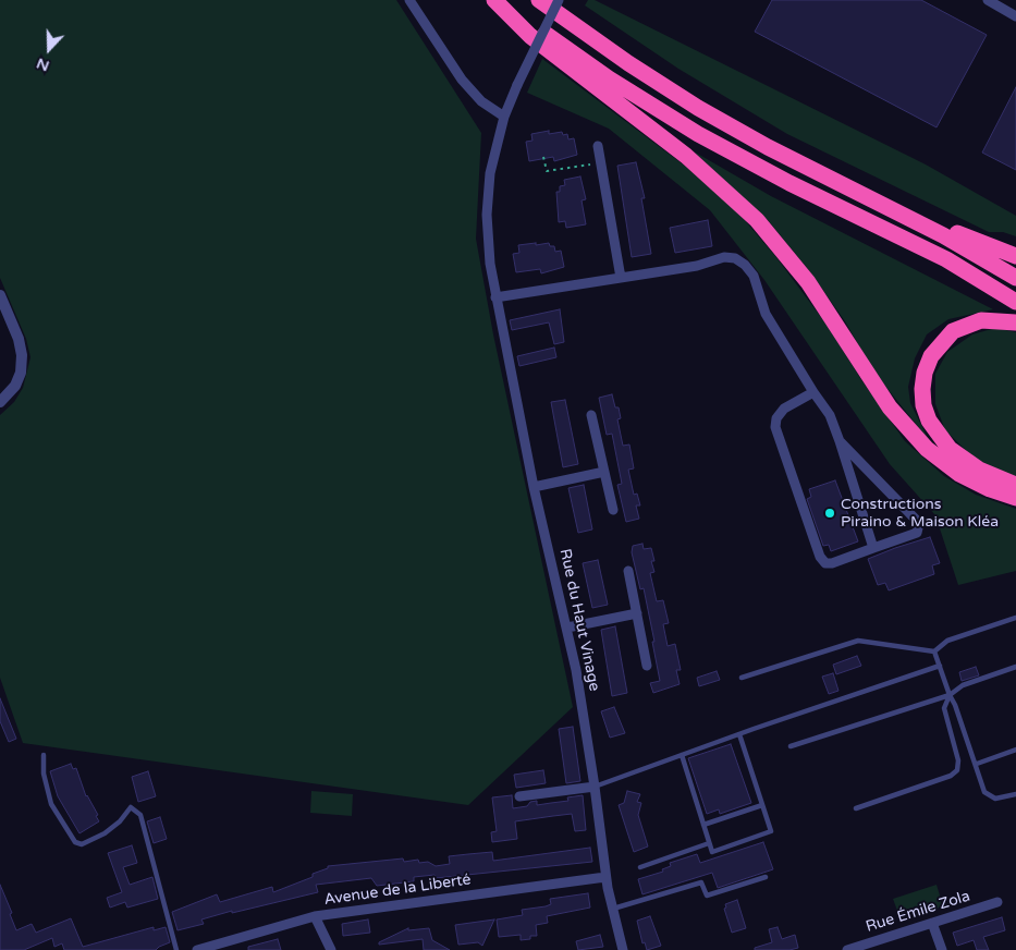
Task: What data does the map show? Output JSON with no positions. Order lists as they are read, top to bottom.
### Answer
{
  "streets": {
    "street": ["Rue du Haut Vinage", "Avenue de la Liberté", "Rue Émile Zola"]
  },
  "crossings": [
    ["Rue du Haut Vinage", "Avenue de la Liberté"]
  ],
  "places": ["Constructions Piraino & Maison Kléa"],
  "north": "bottom"
}
